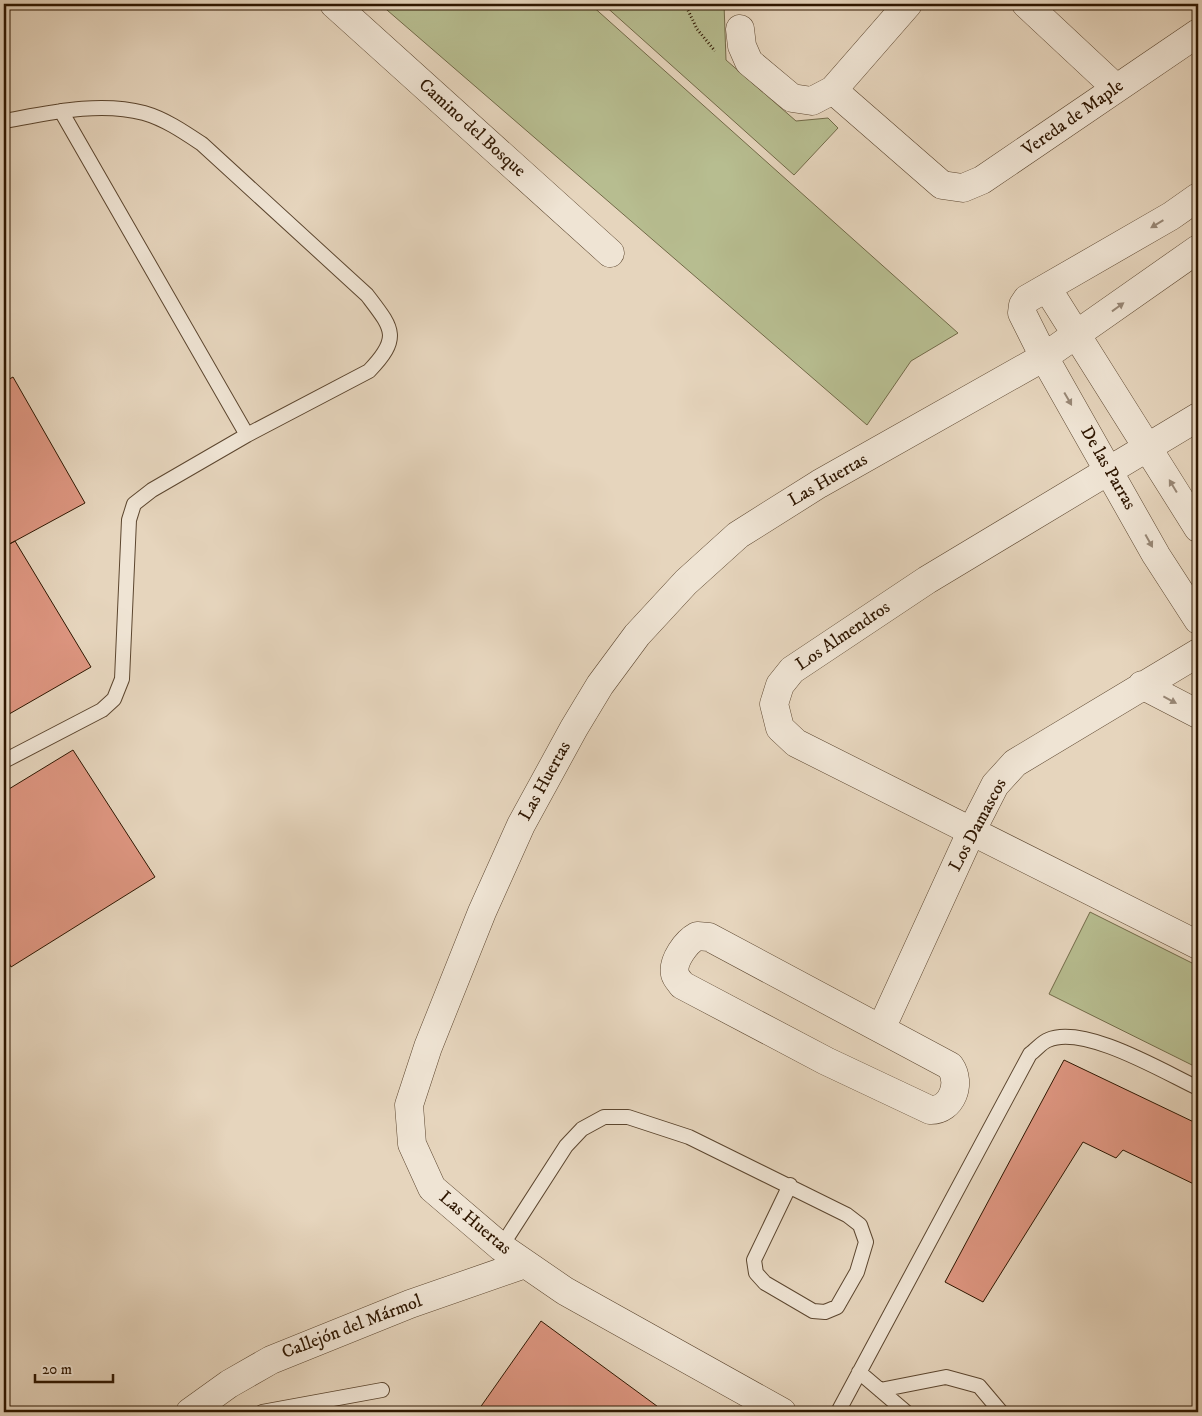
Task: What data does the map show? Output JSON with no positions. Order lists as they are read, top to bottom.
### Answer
{
  "streets": {
    "street": [
      "Vereda de Maple",
      "Camino del Bosque",
      "De las Parras",
      "Las Huertas",
      "Los Almendros",
      "Los Damascos",
      "Callejón del Mármol"
    ]
  },
  "crossings": [
    ["De las Parras", "Las Huertas"],
    ["De las Parras", "Los Almendros"],
    ["Las Huertas", "Callejón del Mármol"],
    ["Los Almendros", "Los Damascos"]
  ],
  "scale_bar": "20 m"
}
